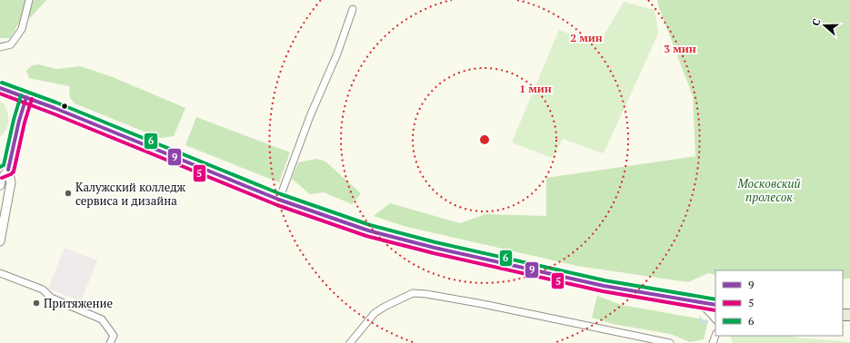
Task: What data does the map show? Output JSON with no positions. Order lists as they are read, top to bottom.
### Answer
{
  "parks": ["Московский пролесок"],
  "places": ["Калужский колледж сервиса и дизайна", "Притяжение"],
  "lines": ["transit line 6", "transit line 9", "transit line 5"],
  "legend": ["9", "5", "6"],
  "north": "left",
  "rings": ["2 мин", "3 мин", "1 мин"]
}
